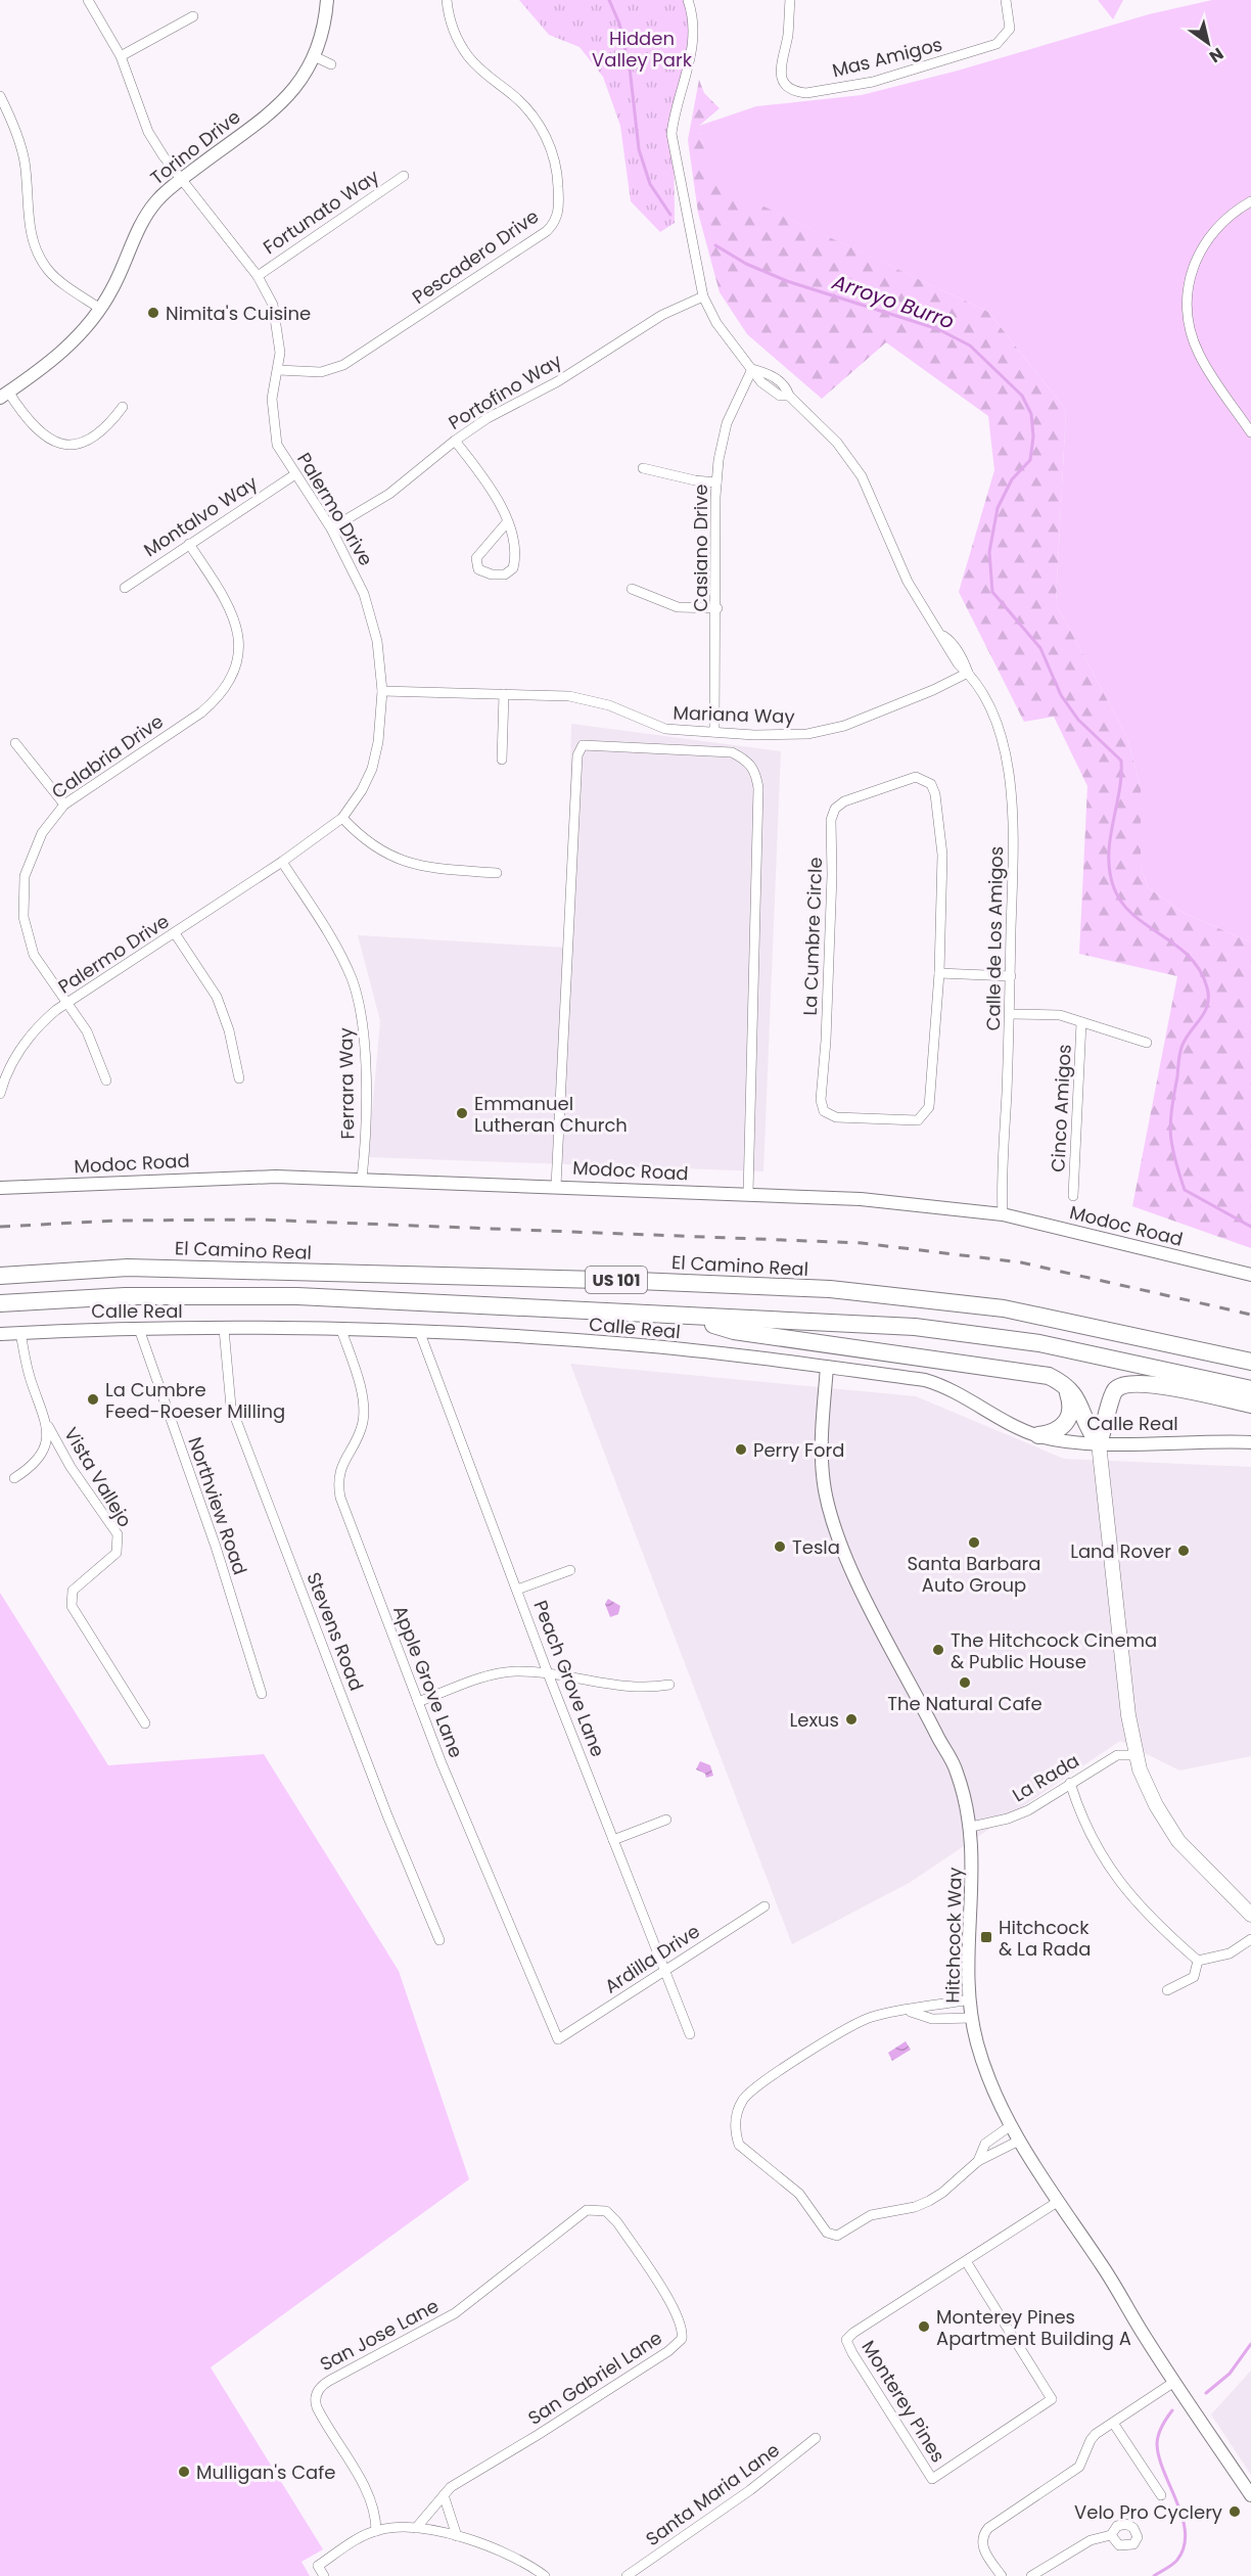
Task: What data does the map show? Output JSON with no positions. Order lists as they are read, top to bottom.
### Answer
{
  "streets": {
    "highway": ["El Camino Real", "US 101"],
    "street": [
      "Mas Amigos",
      "Torino Drive",
      "Fortunato Way",
      "Pescadero Drive",
      "Portofino Way",
      "Palermo Drive",
      "Montalvo Way",
      "Casiano Drive",
      "Mariana Way",
      "Calabria Drive",
      "La Cumbre Circle",
      "Calle de Los Amigos",
      "Ferrara Way",
      "Cinco Amigos",
      "Modoc Road",
      "Calle Real",
      "Vista Vallejo",
      "Northview Road",
      "Stevens Road",
      "Peach Grove Lane",
      "Apple Grove Lane",
      "La Rada",
      "Hitchcock Way",
      "Ardilla Drive",
      "San Jose Lane",
      "San Gabriel Lane",
      "Monterey Pines",
      "Santa Maria Lane"
    ]
  },
  "crossings": [
    ["Torino Drive", "Palermo Drive"],
    ["Fortunato Way", "Palermo Drive"],
    ["Pescadero Drive", "Palermo Drive"],
    ["Portofino Way", "Palermo Drive"],
    ["Portofino Way", "Calle de Los Amigos"],
    ["Palermo Drive", "Montalvo Way"],
    ["Palermo Drive", "Mariana Way"],
    ["Palermo Drive", "Calabria Drive"],
    ["Palermo Drive", "Ferrara Way"],
    ["Montalvo Way", "Calabria Drive"],
    ["Casiano Drive", "Mariana Way"],
    ["Casiano Drive", "Calle de Los Amigos"],
    ["Mariana Way", "Calle de Los Amigos"],
    ["Calle de Los Amigos", "Cinco Amigos"],
    ["Calle de Los Amigos", "Modoc Road"],
    ["Ferrara Way", "Modoc Road"],
    ["Calle Real", "Vista Vallejo"],
    ["Calle Real", "Northview Road"],
    ["Calle Real", "Stevens Road"],
    ["Calle Real", "Peach Grove Lane"],
    ["Calle Real", "Apple Grove Lane"],
    ["Calle Real", "Hitchcock Way"],
    ["Peach Grove Lane", "Ardilla Drive"],
    ["Apple Grove Lane", "Ardilla Drive"],
    ["La Rada", "Hitchcock Way"],
    ["San Jose Lane", "San Gabriel Lane"]
  ],
  "water": ["Arroyo Burro"],
  "parks": ["Hidden Valley Park"],
  "places": {
    "other": [
      "Nimita's Cuisine",
      "Emmanuel Lutheran Church",
      "La Cumbre Feed-Roeser Milling",
      "Perry Ford",
      "Santa Barbara Auto Group",
      "Tesla",
      "Land Rover",
      "The Hitchcock Cinema & Public House",
      "The Natural Cafe",
      "Lexus",
      "Monterey Pines Apartment Building A",
      "Mulligan's Cafe",
      "Velo Pro Cyclery"
    ],
    "transit": ["Hitchcock & La Rada"]
  },
  "north": "bottom right"
}
